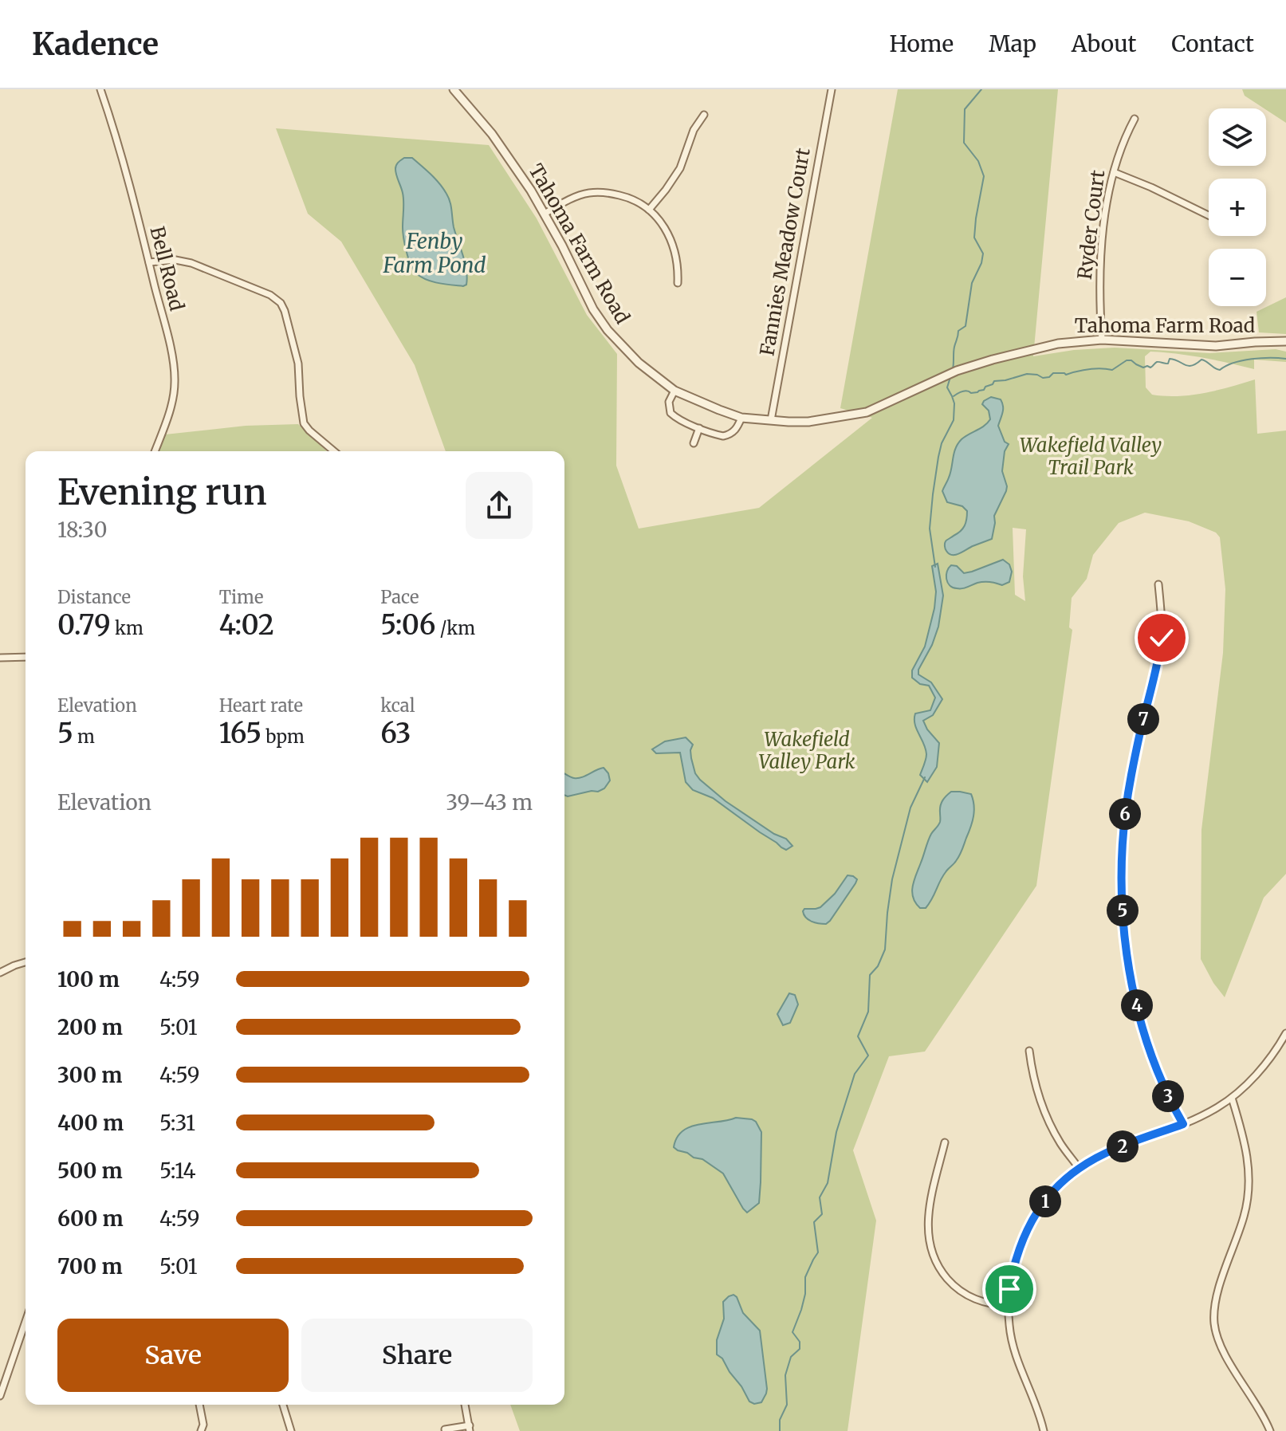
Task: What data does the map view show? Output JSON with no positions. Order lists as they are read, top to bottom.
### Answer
{
  "streets": {
    "street": [
      "Ryder Court",
      "Tahoma Farm Road",
      "Fannies Meadow Court",
      "Bell Road"
    ]
  },
  "crossings": [
    ["Ryder Court", "Tahoma Farm Road"],
    ["Tahoma Farm Road", "Fannies Meadow Court"]
  ],
  "water": ["Fenby Farm Pond"],
  "parks": ["Wakefield Valley Trail Park", "Wakefield Valley Park"],
  "page": {
    "header": "Kadence",
    "nav": [
      "Home",
      "Map",
      "About",
      "Contact"
    ],
    "map_buttons": ["+", "−"],
    "heading": ["Evening run", "18:30"],
    "stats": [
      ["Distance", "0.79 km"],
      ["Time", "4:02"],
      ["Pace", "5:06 /km"],
      ["Elevation", "5 m"],
      ["Heart rate", "165 bpm"],
      ["kcal", "63"]
    ],
    "pins": [
      "7",
      "6",
      "5",
      "4",
      "3",
      "2",
      "1"
    ],
    "chart": ["Elevation", "39–43 m"],
    "list": [
      {
        "name": "100 m",
        "note": "4:59"
      },
      {
        "name": "200 m",
        "note": "5:01"
      },
      {
        "name": "300 m",
        "note": "4:59"
      },
      {
        "name": "400 m",
        "note": "5:31"
      },
      {
        "name": "500 m",
        "note": "5:14"
      },
      {
        "name": "600 m",
        "note": "4:59"
      },
      {
        "name": "700 m",
        "note": "5:01"
      }
    ],
    "buttons": ["Save", "Share"]
  }
}
